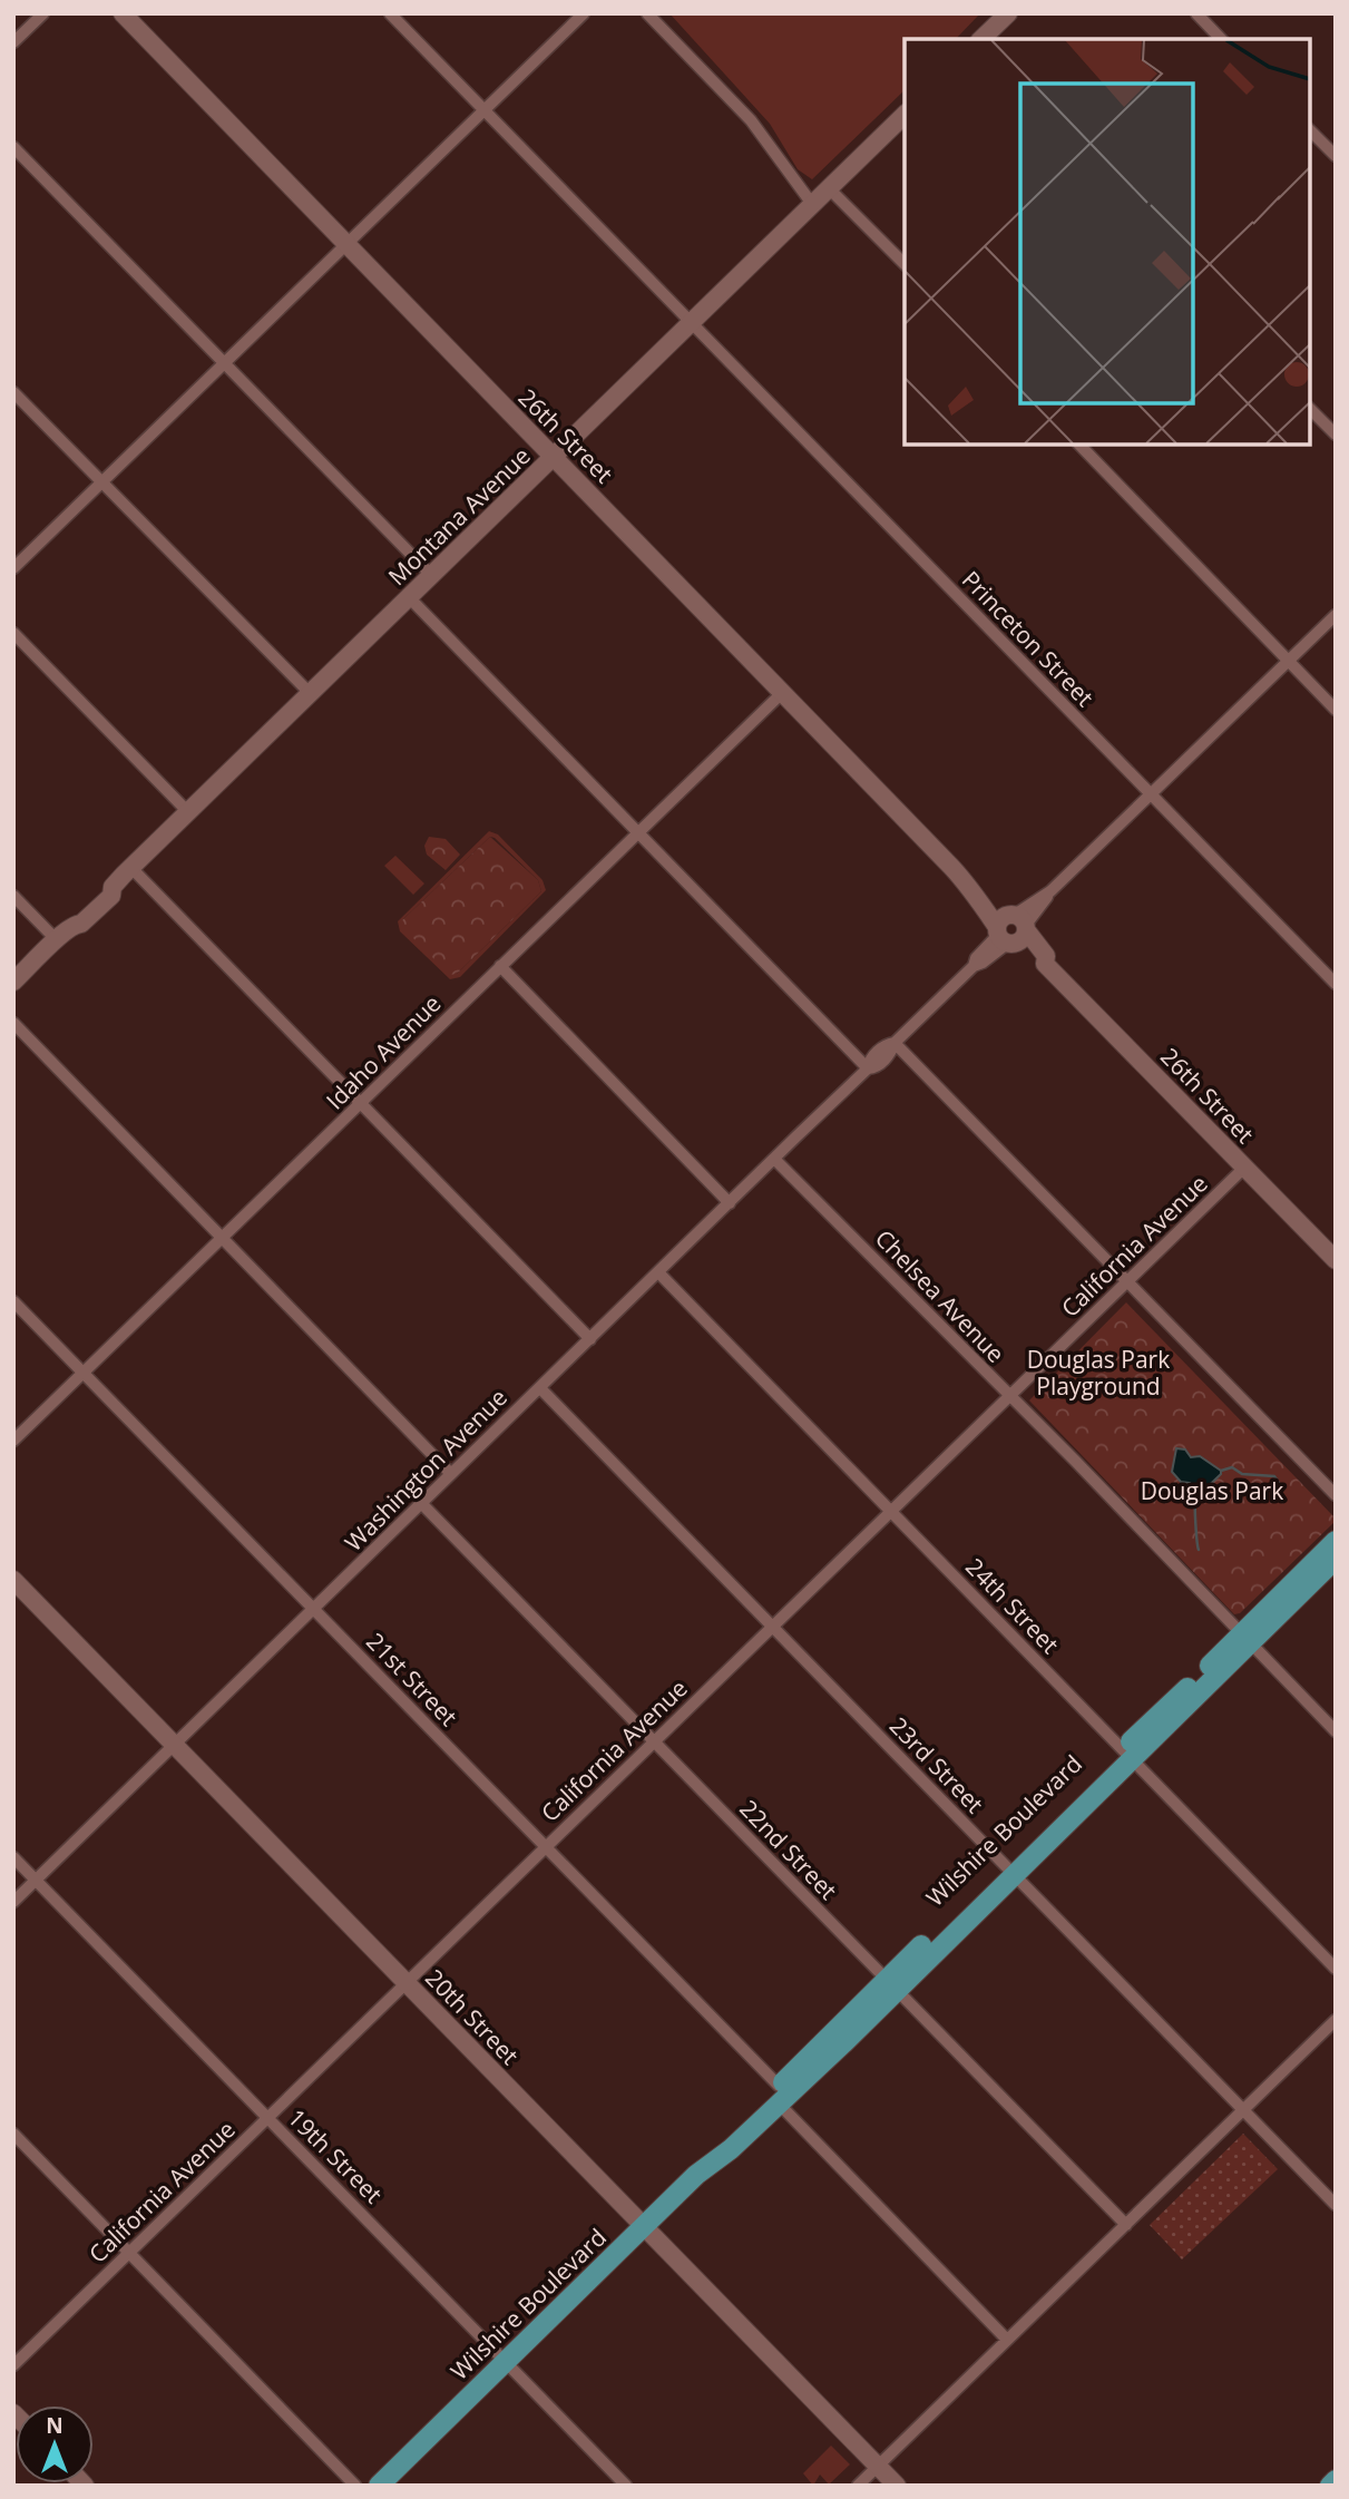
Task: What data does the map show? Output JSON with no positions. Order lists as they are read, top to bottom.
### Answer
{
  "streets": {
    "main road": ["Wilshire Boulevard"],
    "street": [
      "26th Street",
      "Montana Avenue",
      "Princeton Street",
      "Idaho Avenue",
      "California Avenue",
      "Chelsea Avenue",
      "Washington Avenue",
      "24th Street",
      "21st Street",
      "23rd Street",
      "22nd Street",
      "20th Street",
      "19th Street"
    ]
  },
  "crossings": [
    ["26th Street", "Montana Avenue"],
    ["26th Street", "Idaho Avenue"],
    ["26th Street", "California Avenue"],
    ["26th Street", "Washington Avenue"],
    ["Montana Avenue", "Princeton Street"],
    ["Princeton Street", "Washington Avenue"],
    ["Idaho Avenue", "21st Street"],
    ["California Avenue", "Chelsea Avenue"],
    ["California Avenue", "24th Street"],
    ["California Avenue", "21st Street"],
    ["California Avenue", "23rd Street"],
    ["California Avenue", "22nd Street"],
    ["California Avenue", "20th Street"],
    ["California Avenue", "19th Street"],
    ["Chelsea Avenue", "Washington Avenue"],
    ["Chelsea Avenue", "Wilshire Boulevard"],
    ["Washington Avenue", "24th Street"],
    ["Washington Avenue", "21st Street"],
    ["Washington Avenue", "23rd Street"],
    ["Washington Avenue", "22nd Street"],
    ["Washington Avenue", "20th Street"],
    ["Washington Avenue", "19th Street"],
    ["24th Street", "Wilshire Boulevard"],
    ["21st Street", "Wilshire Boulevard"],
    ["23rd Street", "Wilshire Boulevard"],
    ["Wilshire Boulevard", "22nd Street"],
    ["Wilshire Boulevard", "20th Street"],
    ["Wilshire Boulevard", "19th Street"]
  ],
  "parks": ["Douglas Park Playground", "Douglas Park"],
  "north": "top"
}
